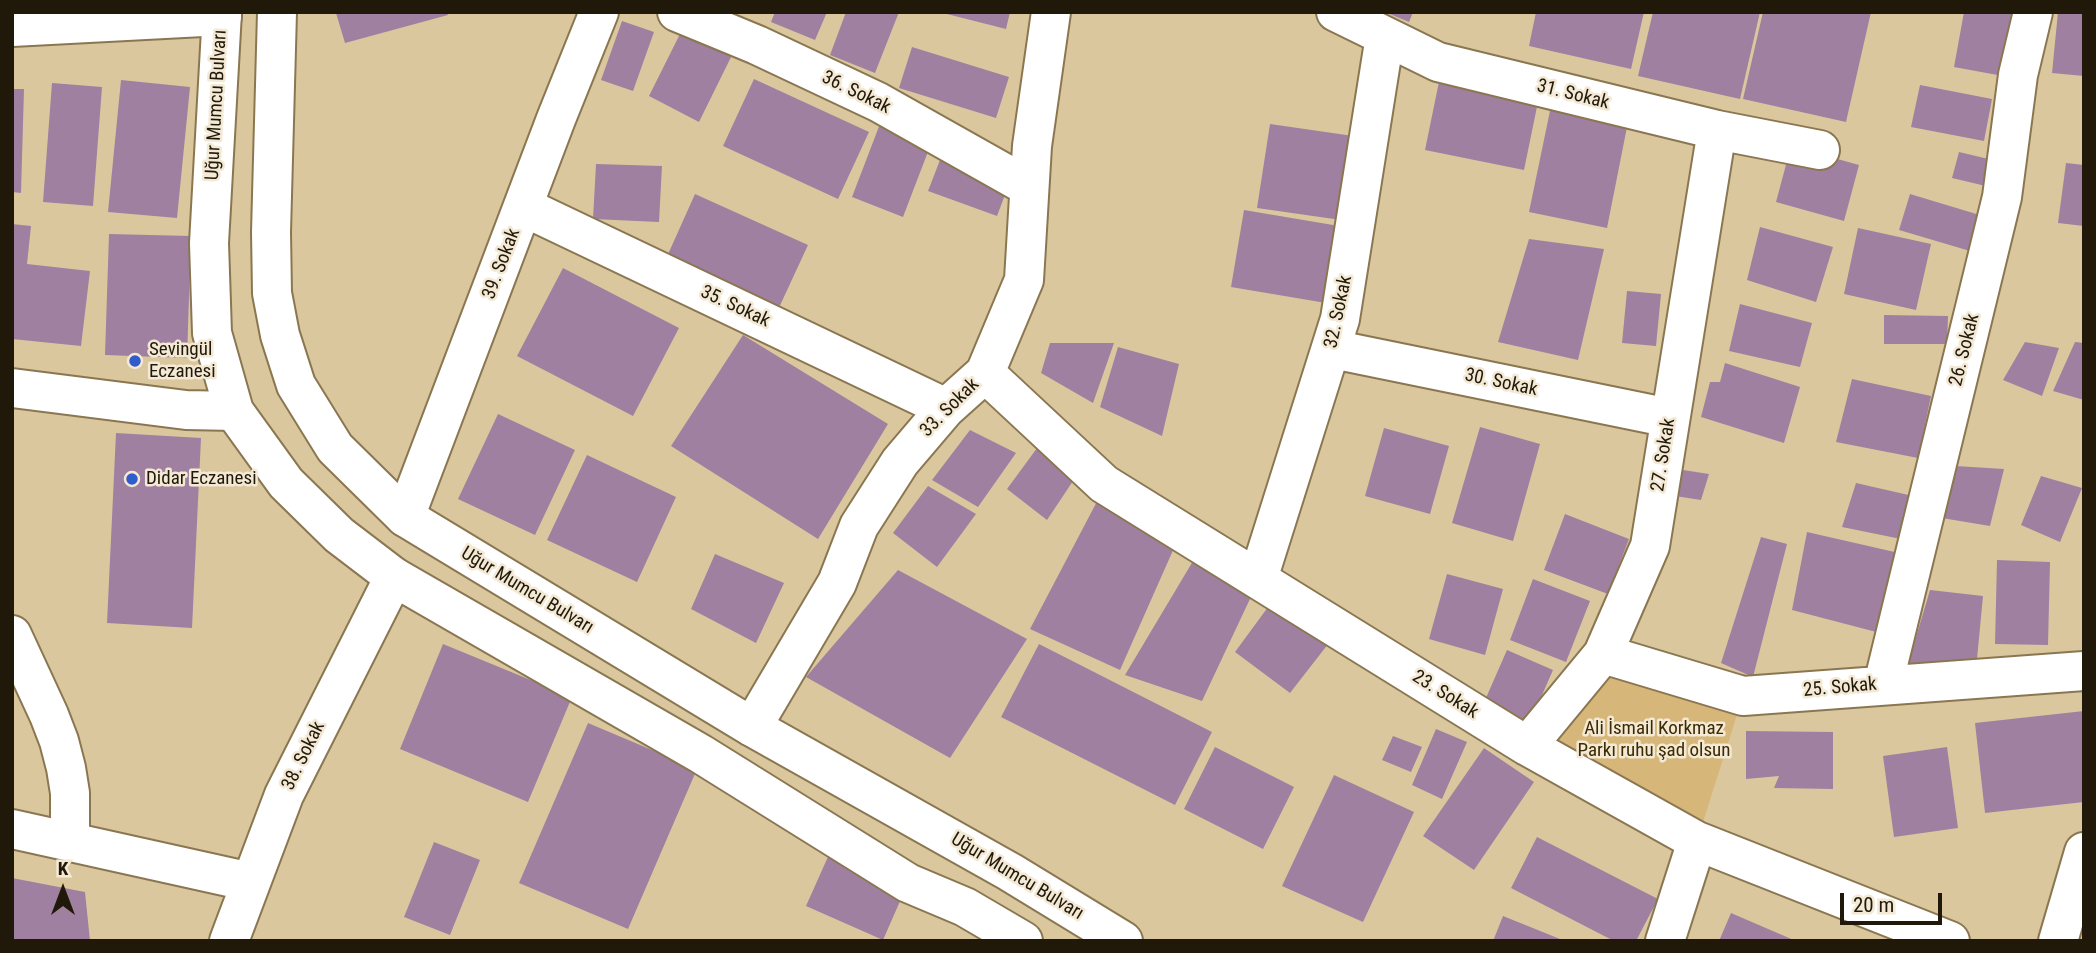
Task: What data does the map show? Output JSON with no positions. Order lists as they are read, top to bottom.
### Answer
{
  "streets": {
    "street": [
      "36. Sokak",
      "31. Sokak",
      "Uğur Mumcu Bulvarı",
      "39. Sokak",
      "35. Sokak",
      "32. Sokak",
      "26. Sokak",
      "30. Sokak",
      "33. Sokak",
      "27. Sokak",
      "25. Sokak",
      "23. Sokak",
      "38. Sokak"
    ]
  },
  "crossings": [
    ["36. Sokak", "33. Sokak"],
    ["31. Sokak", "32. Sokak"],
    ["31. Sokak", "27. Sokak"],
    ["Uğur Mumcu Bulvarı", "39. Sokak"],
    ["Uğur Mumcu Bulvarı", "33. Sokak"],
    ["Uğur Mumcu Bulvarı", "38. Sokak"],
    ["39. Sokak", "35. Sokak"],
    ["35. Sokak", "33. Sokak"],
    ["32. Sokak", "30. Sokak"],
    ["32. Sokak", "23. Sokak"],
    ["26. Sokak", "25. Sokak"],
    ["30. Sokak", "27. Sokak"],
    ["33. Sokak", "23. Sokak"],
    ["27. Sokak", "25. Sokak"],
    ["27. Sokak", "23. Sokak"]
  ],
  "parks": ["Ali İsmail Korkmaz Parkı ruhu şad olsun"],
  "places": ["Sevingül Eczanesi", "Didar Eczanesi"],
  "scale_bar": "20 m",
  "north": "top"
}
